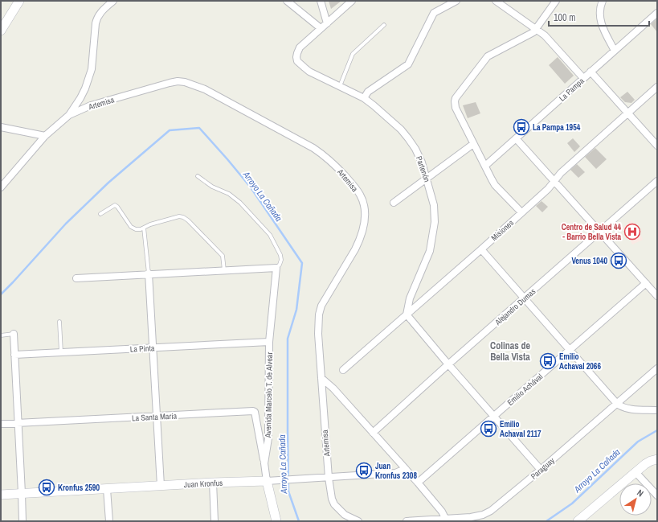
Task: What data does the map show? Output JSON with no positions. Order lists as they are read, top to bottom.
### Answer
{
  "streets": {
    "main road": ["Avenida Marcelo T. de Alvear", "Juan Kronfus"],
    "street": [
      "La Pampa",
      "Artemisa",
      "Partenón",
      "Misiones",
      "Alejandro Dumas",
      "La Pinta",
      "Emilio Achával",
      "La Santa María",
      "Paraguay"
    ]
  },
  "crossings": [
    ["Artemisa", "Juan Kronfus"],
    ["Partenón", "Misiones"],
    ["La Pinta", "Avenida Marcelo T. de Alvear"],
    ["Avenida Marcelo T. de Alvear", "La Santa María"],
    ["Avenida Marcelo T. de Alvear", "Juan Kronfus"]
  ],
  "districts": ["Colinas de Bella Vista"],
  "water": ["Arroyo La Cañada"],
  "places": {
    "bus stop": [
      "La Pampa 1954",
      "Venus 1040",
      "Emilio Achaval 2066",
      "Emilio Achaval 2117",
      "Juan Kronfus 2308",
      "Kronfus 2590"
    ],
    "hospital": ["Centro de Salud 44 - Barrio Bella Vista"]
  },
  "scale_bar": "100 m",
  "north": "top right"
}
